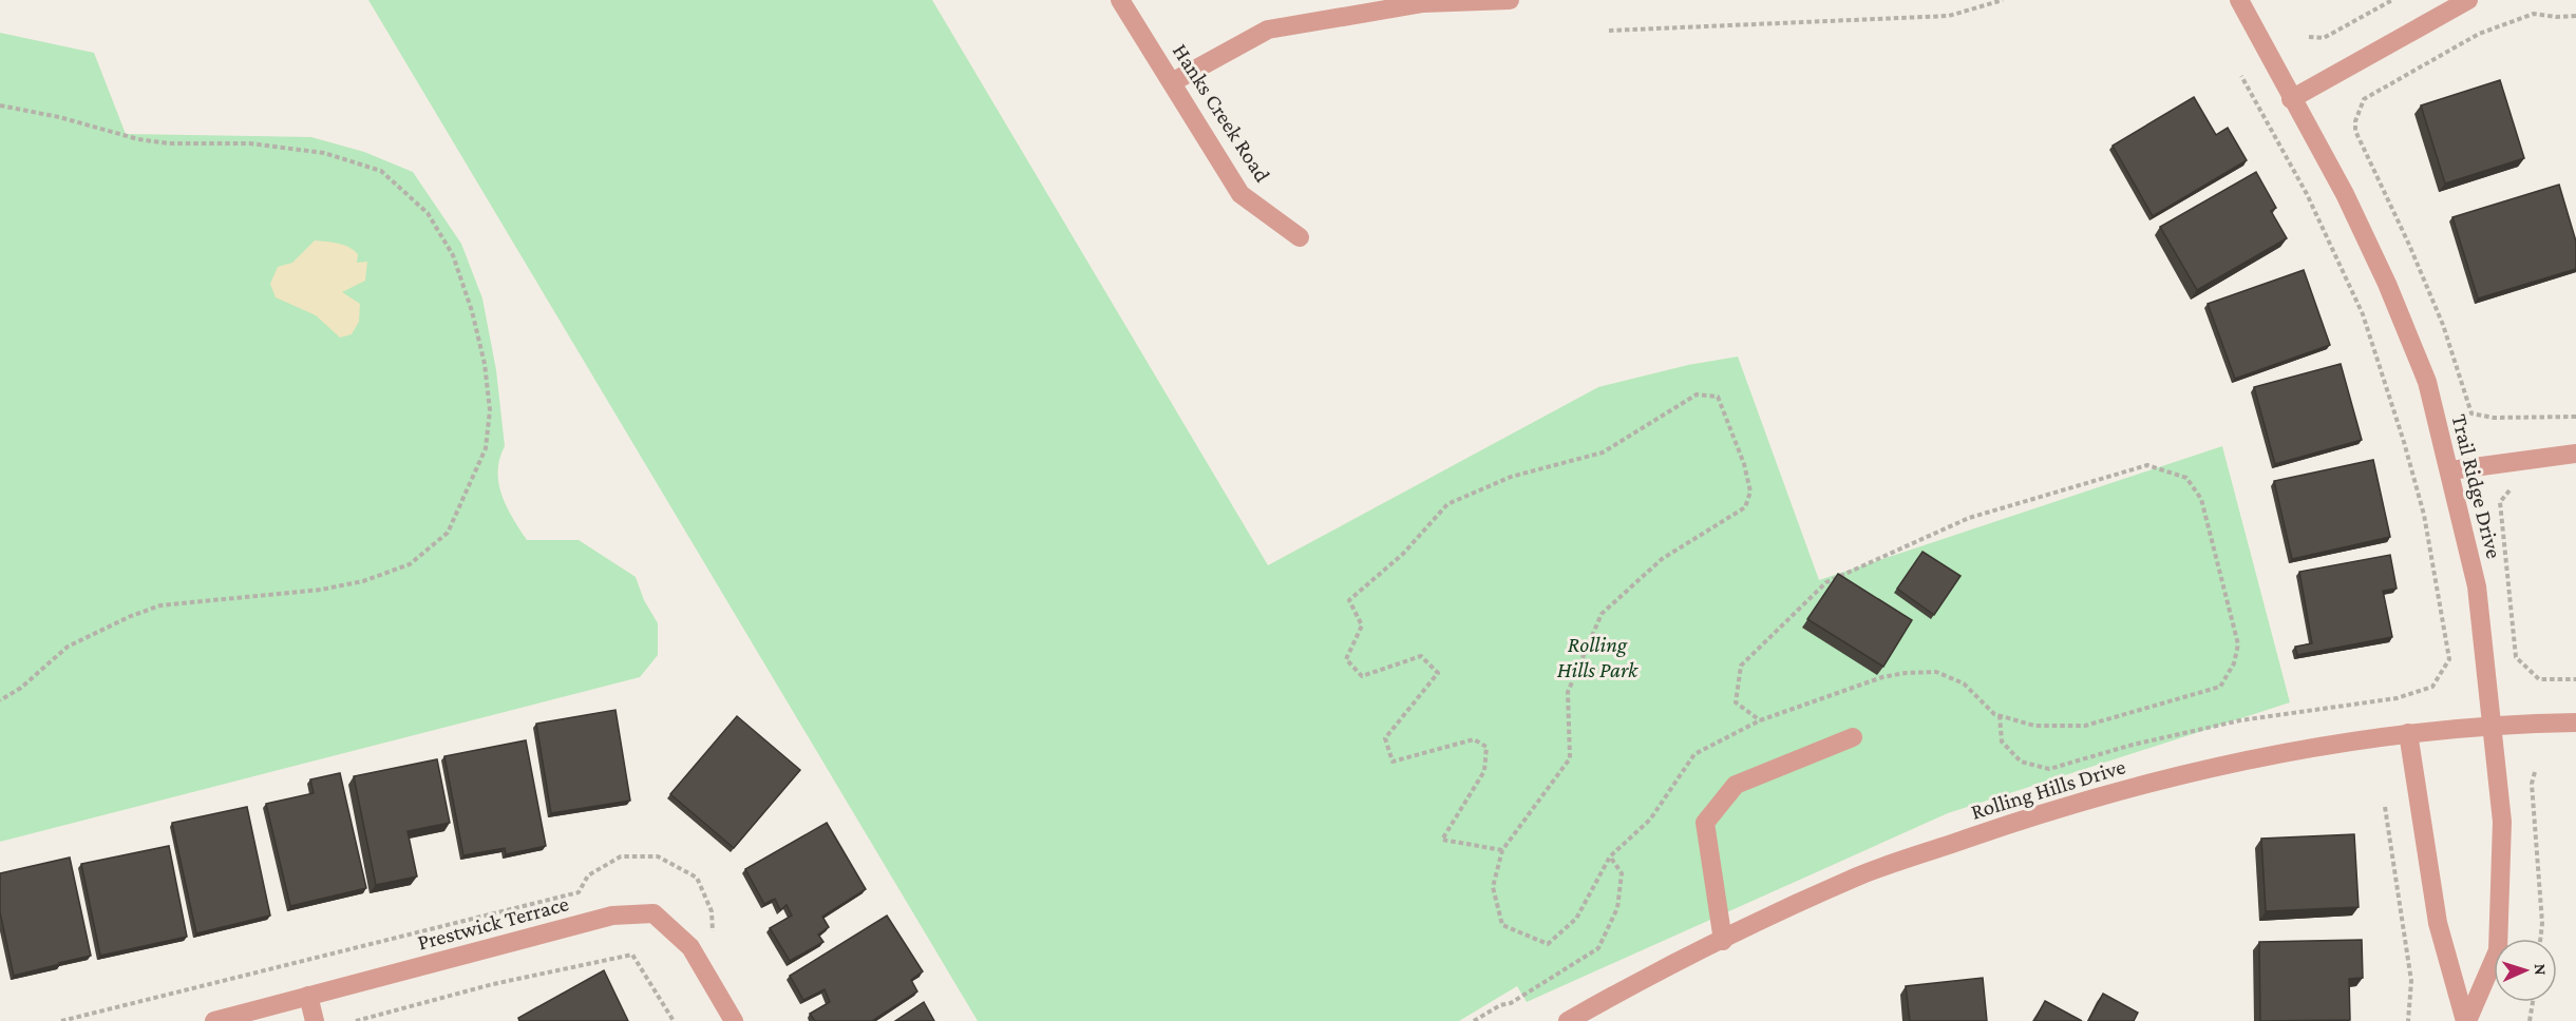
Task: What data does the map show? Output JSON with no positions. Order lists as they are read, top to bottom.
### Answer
{
  "streets": {
    "street": [
      "Hanks Creek Road",
      "Trail Ridge Drive",
      "Rolling Hills Drive",
      "Prestwick Terrace"
    ]
  },
  "crossings": [
    ["Trail Ridge Drive", "Rolling Hills Drive"]
  ],
  "parks": ["Rolling Hills Park"],
  "north": "right"
}
